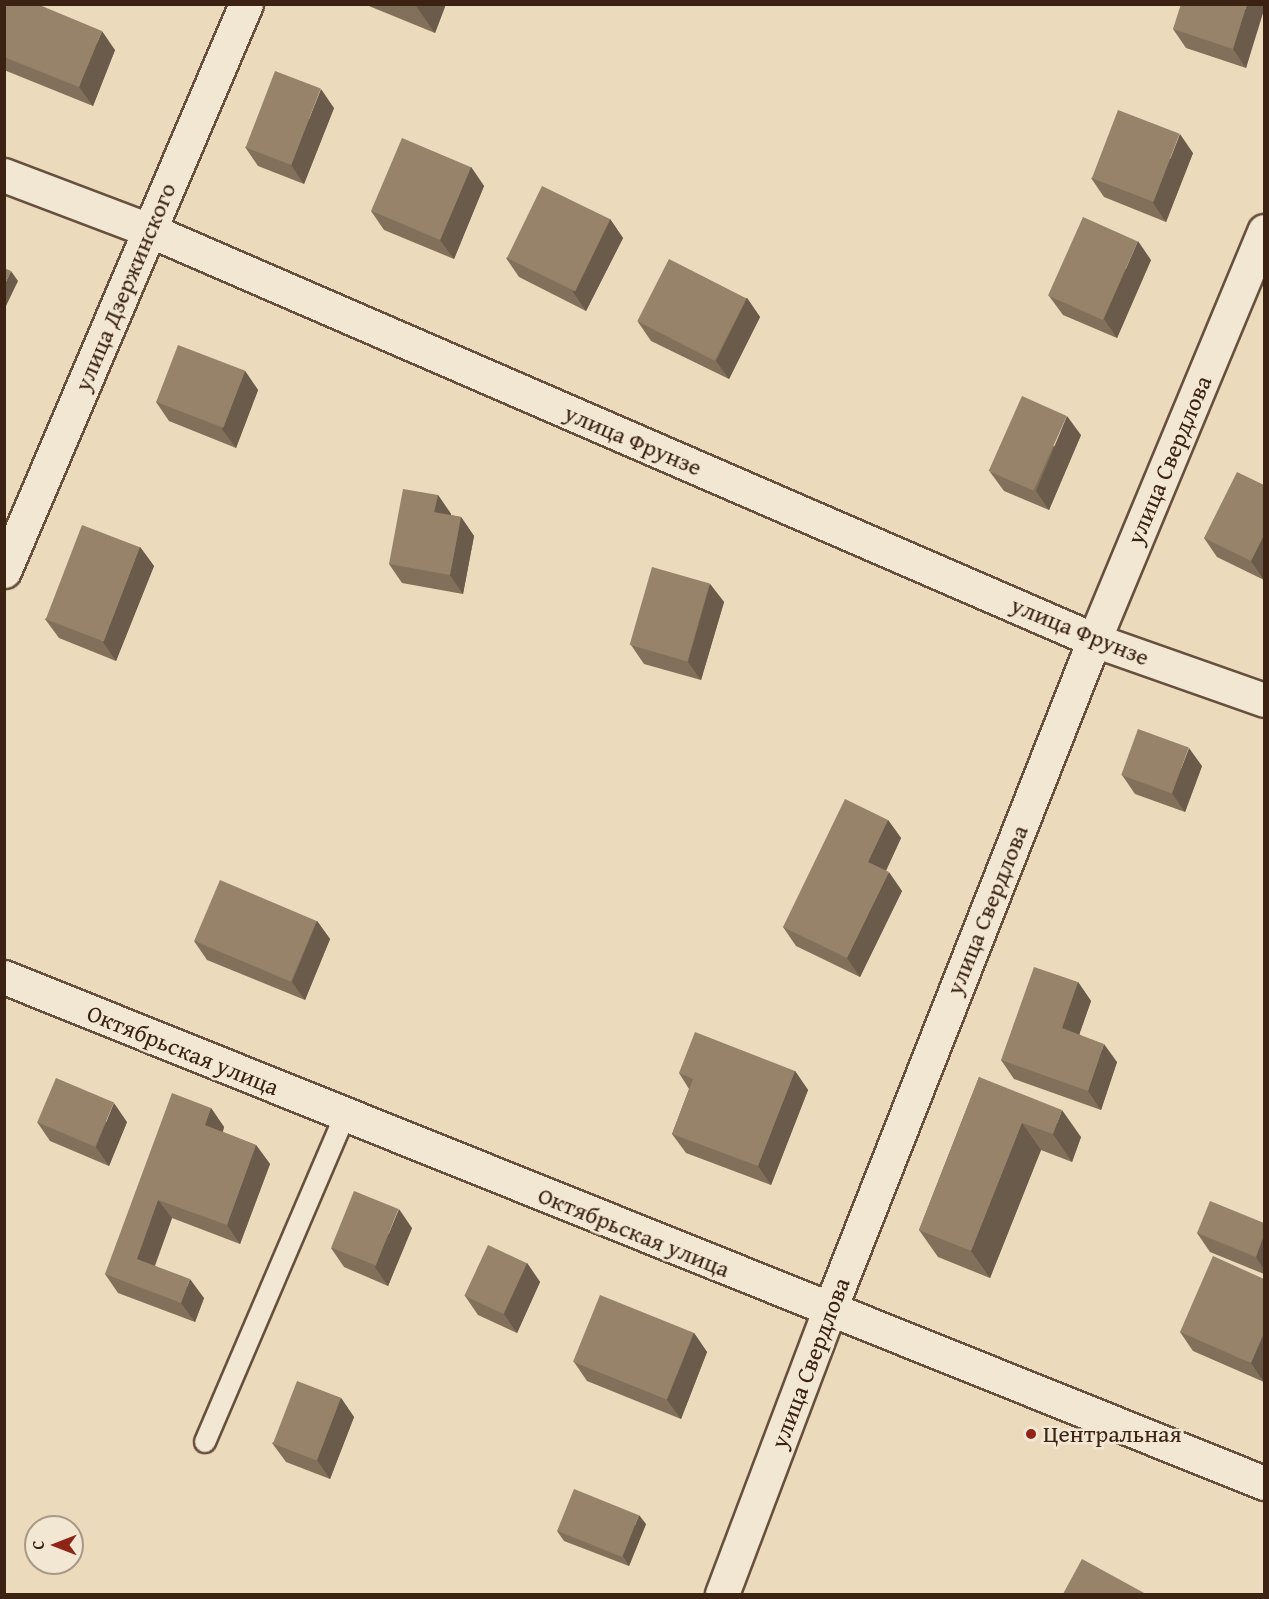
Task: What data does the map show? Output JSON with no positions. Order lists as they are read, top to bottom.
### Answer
{
  "streets": {
    "street": [
      "улица Дзержинского",
      "улица Фрунзе",
      "улица Свердлова",
      "Октябрьская улица"
    ]
  },
  "crossings": [
    ["улица Дзержинского", "улица Фрунзе"],
    ["улица Фрунзе", "улица Свердлова"],
    ["улица Свердлова", "Октябрьская улица"]
  ],
  "places": ["Центральная"],
  "north": "left"
}
